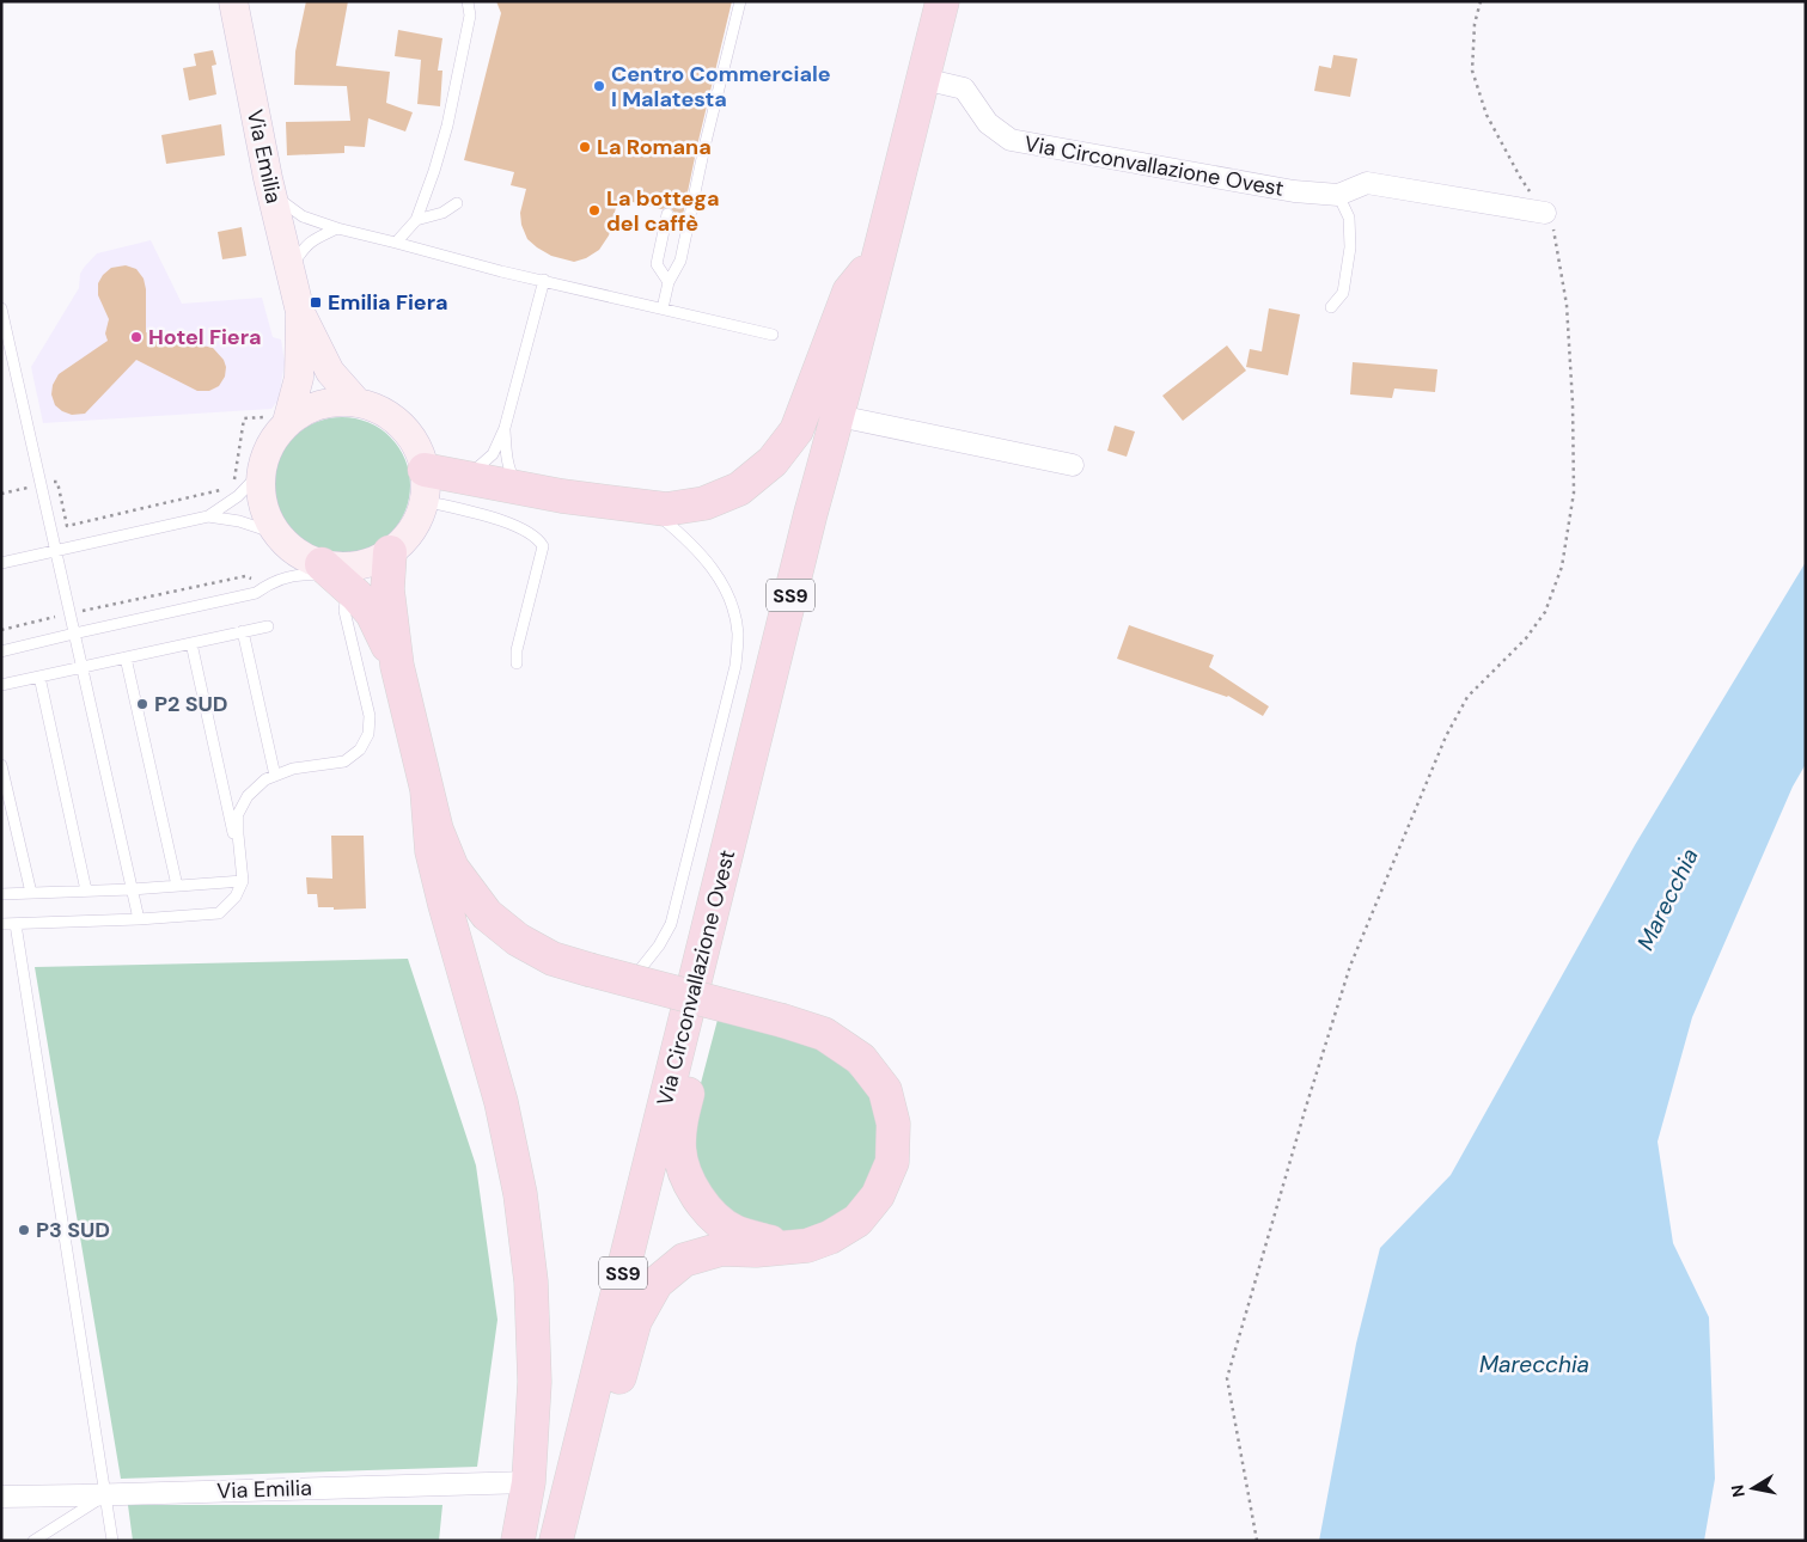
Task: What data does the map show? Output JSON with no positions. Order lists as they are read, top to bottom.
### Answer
{
  "streets": {
    "main road": ["Via Emilia", "Via Circonvallazione Ovest", "SS9"]
  },
  "water": ["Marecchia"],
  "places": {
    "other": [
      "Centro Commerciale I Malatesta",
      "La Romana",
      "La bottega del caffè",
      "Hotel Fiera",
      "P2 SUD",
      "P3 SUD"
    ],
    "transit": ["Emilia Fiera"]
  },
  "north": "left"
}
